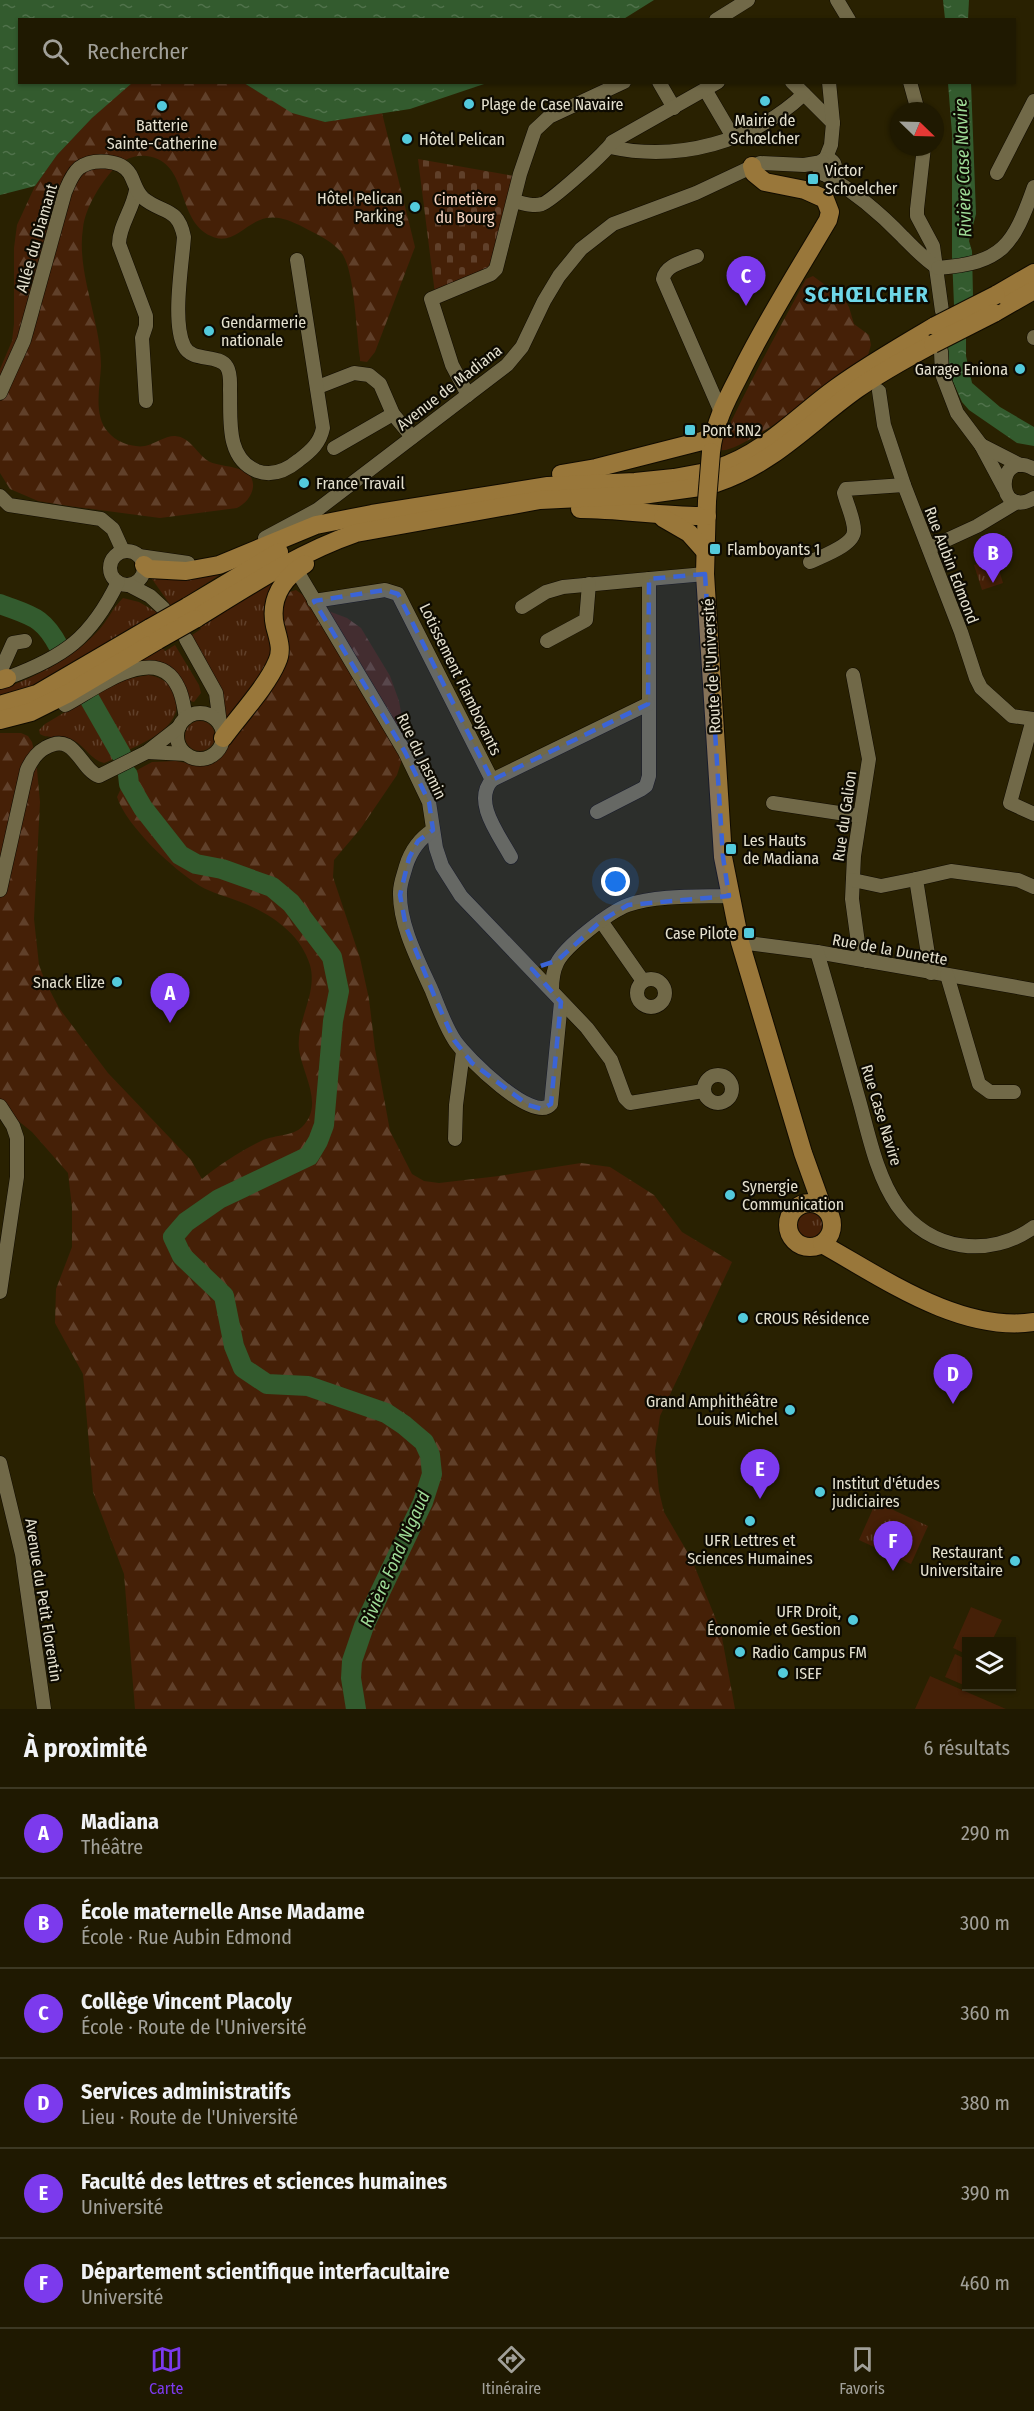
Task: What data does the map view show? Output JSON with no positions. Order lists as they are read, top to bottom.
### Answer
{
  "streets": {
    "main road": ["Route de l'Université"],
    "street": [
      "Allée du Diamant",
      "Avenue de Madiana",
      "Rue Aubin Edmond",
      "Lotissement Flamboyants",
      "Rue du Jasmin",
      "Rue du Galion",
      "Rue de la Dunette",
      "Rue Case Navire",
      "Avenue du Petit Florentin"
    ]
  },
  "crossings": [
    ["Avenue de Madiana", "Route de l'Université"],
    ["Route de l'Université", "Rue de la Dunette"],
    ["Lotissement Flamboyants", "Rue du Jasmin"],
    ["Rue du Galion", "Rue de la Dunette"],
    ["Rue de la Dunette", "Rue Case Navire"]
  ],
  "districts": ["SCHŒLCHER"],
  "water": ["Rivière Case Navire", "Rivière Fond Nigaud"],
  "parks": ["Cimetière du Bourg"],
  "places": {
    "other": [
      "Mairie de Schœlcher",
      "Plage de Case Navaire",
      "Batterie Sainte-Catherine",
      "Hôtel Pelican",
      "Hôtel Pelican Parking",
      "Gendarmerie nationale",
      "Garage Eniona",
      "France Travail",
      "Snack Elize",
      "Synergie Communication",
      "CROUS Résidence",
      "Grand Amphithéâtre Louis Michel",
      "Institut d'études judiciaires",
      "UFR Lettres et Sciences Humaines",
      "Restaurant Universitaire",
      "UFR Droit, Économie et Gestion",
      "Radio Campus FM",
      "ISEF"
    ],
    "transit": [
      "Victor Schoelcher",
      "Pont RN2",
      "Flamboyants 1",
      "Les Hauts de Madiana",
      "Case Pilote"
    ]
  },
  "north": "bottom right",
  "page": {
    "search": "Rechercher",
    "pins": [
      "C",
      "B",
      "A",
      "D",
      "E",
      "F"
    ],
    "heading": ["À proximité", "6 résultats"],
    "list": [
      {
        "mark": "A",
        "name": "Madiana",
        "note": "Théâtre",
        "value": "290 m"
      },
      {
        "mark": "B",
        "name": "École maternelle Anse Madame",
        "note": "École · Rue Aubin Edmond",
        "value": "300 m"
      },
      {
        "mark": "C",
        "name": "Collège Vincent Placoly",
        "note": "École · Route de l'Université",
        "value": "360 m"
      },
      {
        "mark": "D",
        "name": "Services administratifs",
        "note": "Lieu · Route de l'Université",
        "value": "380 m"
      },
      {
        "mark": "E",
        "name": "Faculté des lettres et sciences humaines",
        "note": "Université",
        "value": "390 m"
      },
      {
        "mark": "F",
        "name": "Département scientifique interfacultaire",
        "note": "Université",
        "value": "460 m"
      }
    ],
    "nav": ["Carte", "Itinéraire", "Favoris"]
  }
}
